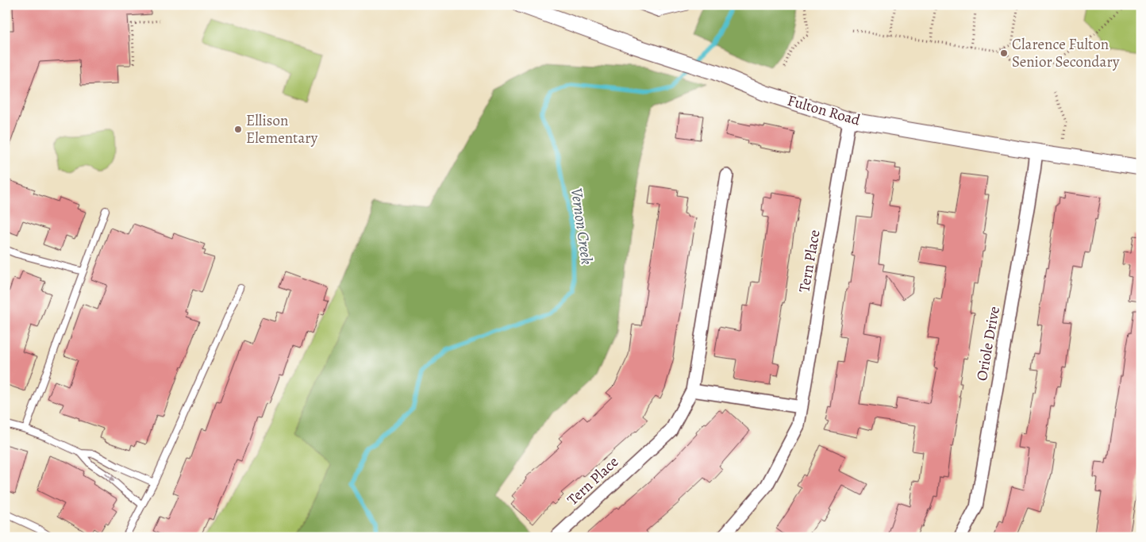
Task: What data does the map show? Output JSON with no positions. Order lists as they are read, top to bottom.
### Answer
{
  "streets": {
    "street": ["Fulton Road", "Tern Place", "Oriole Drive"]
  },
  "crossings": [
    ["Fulton Road", "Tern Place"],
    ["Fulton Road", "Oriole Drive"]
  ],
  "water": ["Vernon Creek"],
  "places": ["Clarence Fulton Senior Secondary", "Ellison Elementary"]
}
